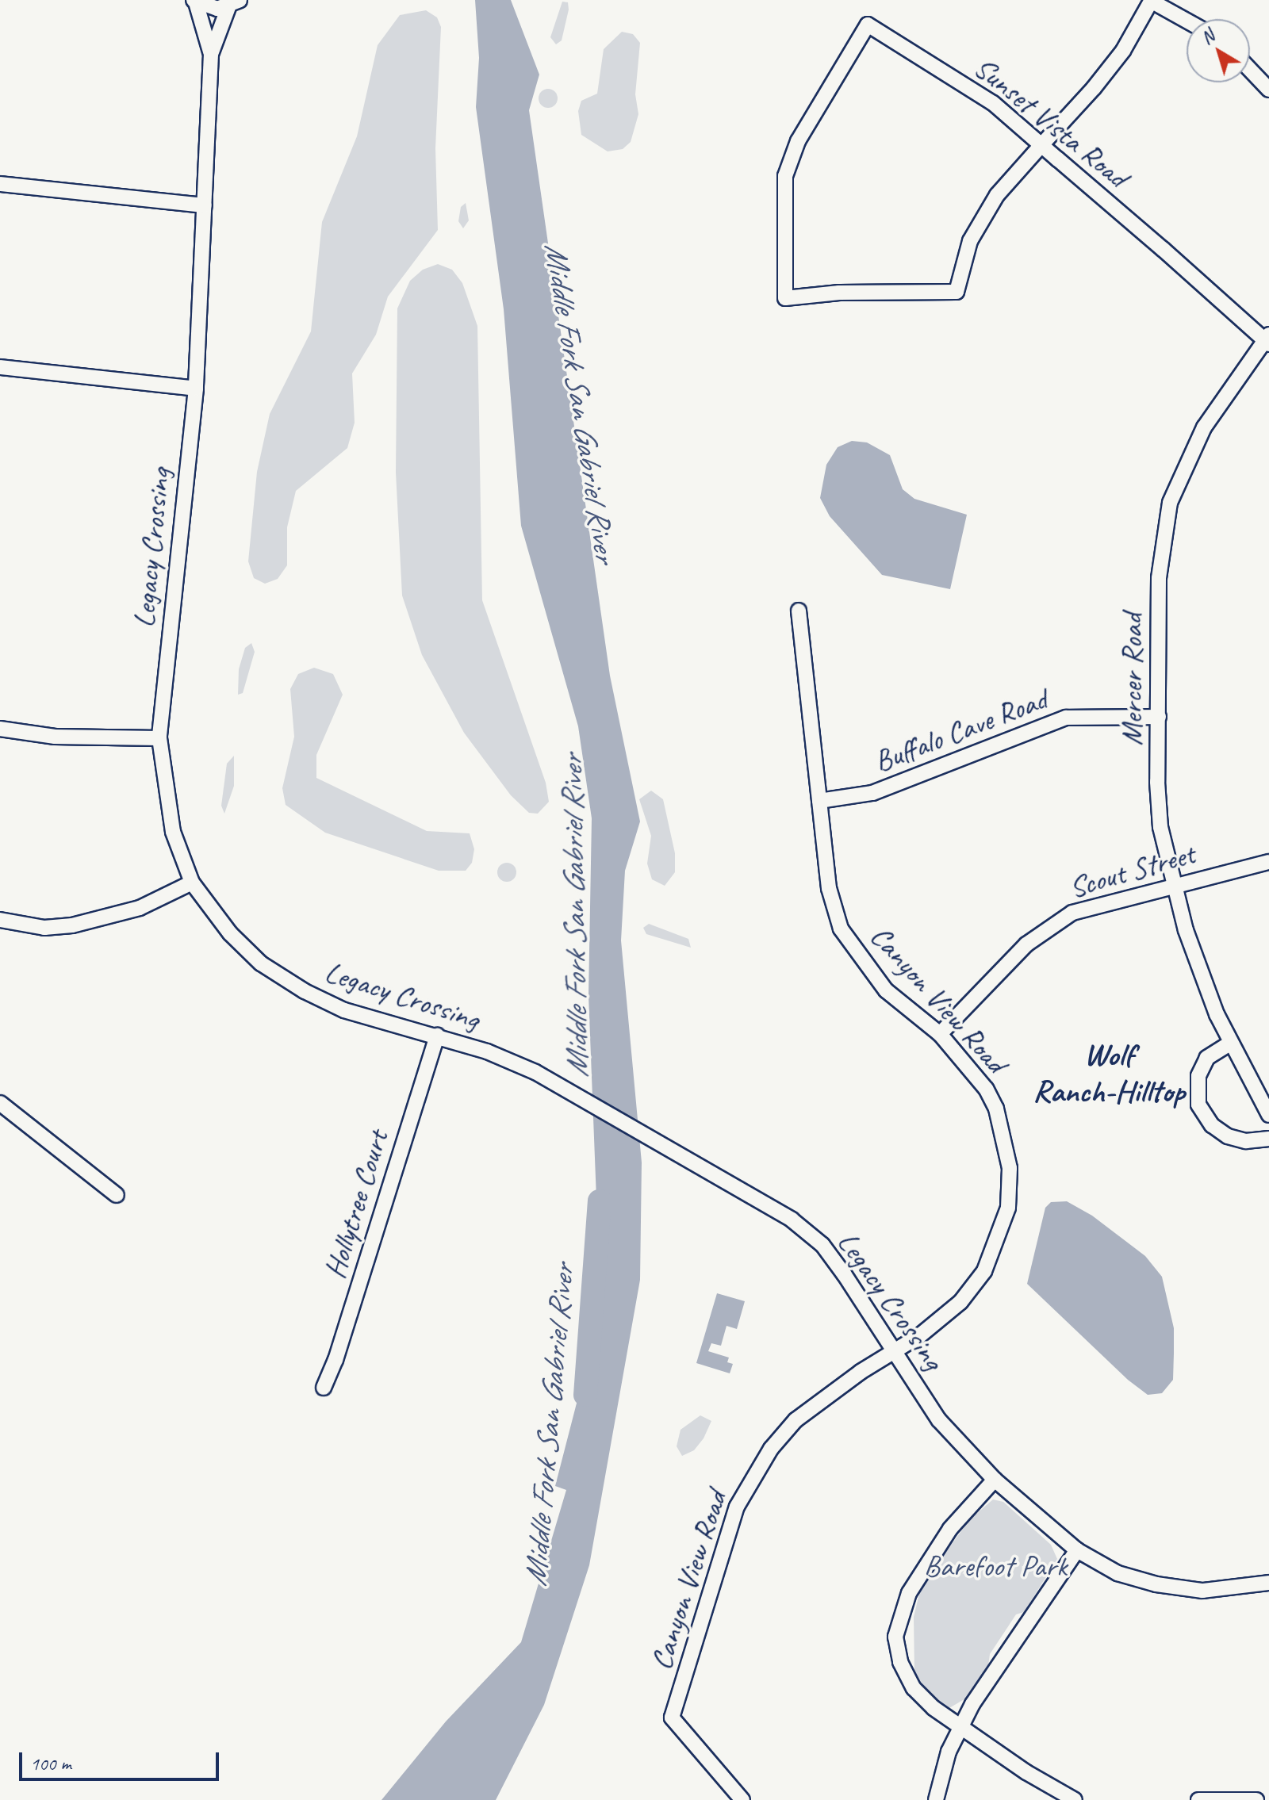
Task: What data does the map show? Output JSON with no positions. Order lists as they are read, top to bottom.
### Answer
{
  "streets": {
    "street": [
      "Sunset Vista Road",
      "Legacy Crossing",
      "Mercer Road",
      "Buffalo Cave Road",
      "Scout Street",
      "Canyon View Road",
      "Hollytree Court"
    ]
  },
  "crossings": [
    ["Sunset Vista Road", "Mercer Road"],
    ["Legacy Crossing", "Canyon View Road"],
    ["Legacy Crossing", "Hollytree Court"],
    ["Mercer Road", "Buffalo Cave Road"],
    ["Mercer Road", "Scout Street"],
    ["Buffalo Cave Road", "Canyon View Road"],
    ["Scout Street", "Canyon View Road"]
  ],
  "districts": ["Wolf Ranch-Hilltop"],
  "water": ["Middle Fork San Gabriel River"],
  "parks": ["Barefoot Park"],
  "scale_bar": "100 m",
  "north": "top left"
}
